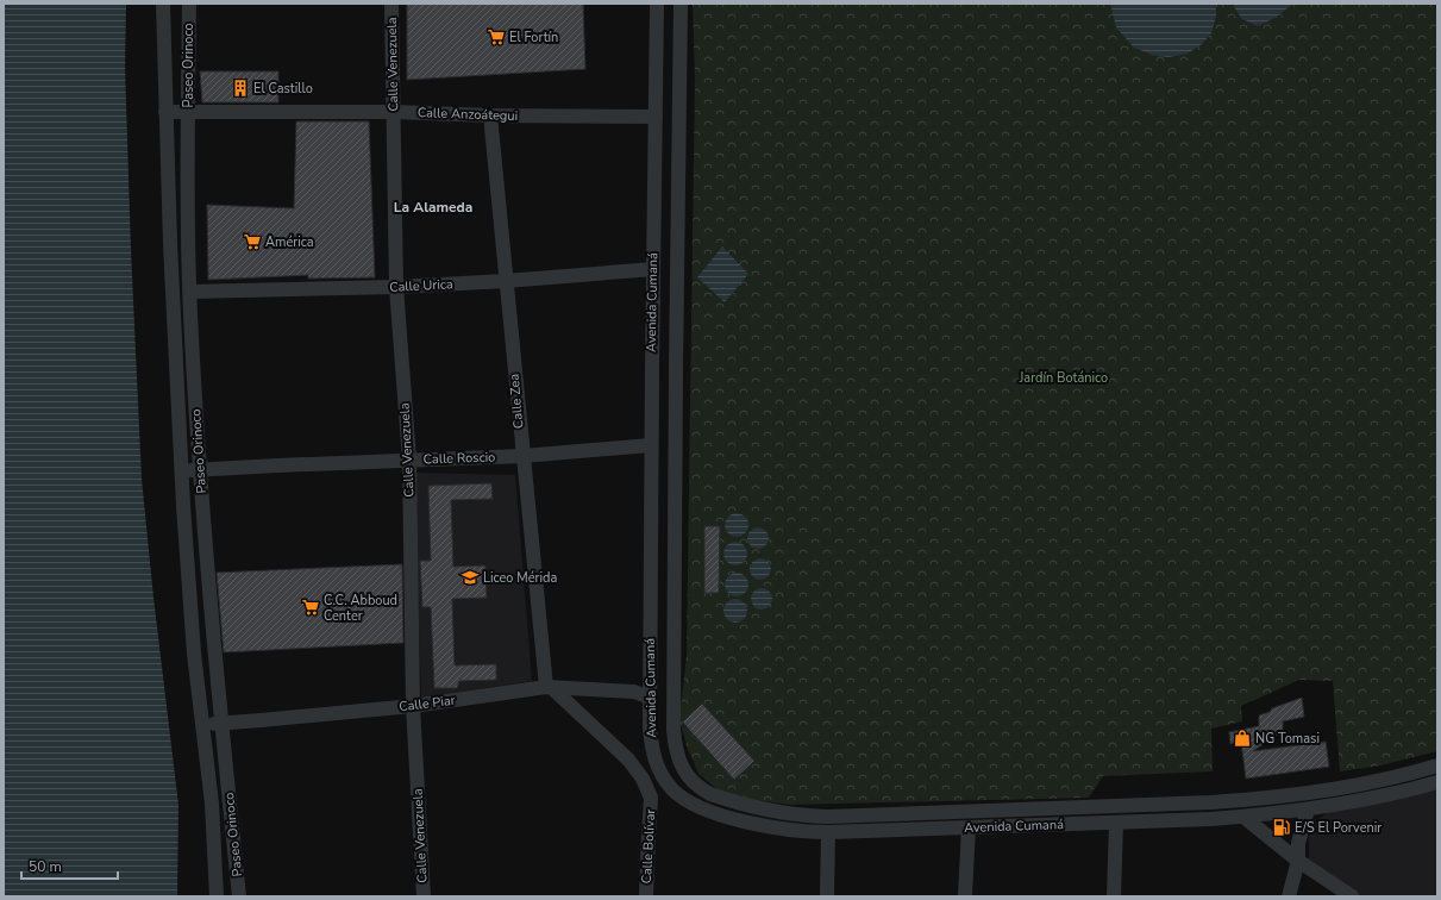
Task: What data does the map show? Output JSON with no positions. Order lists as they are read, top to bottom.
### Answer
{
  "streets": {
    "street": [
      "Calle Venezuela",
      "Paseo Orinoco",
      "Calle Anzoátegui",
      "Calle Urica",
      "Avenida Cumaná",
      "Calle Zea",
      "Calle Roscio",
      "Calle Piar",
      "Calle Bolívar"
    ]
  },
  "crossings": [
    ["Calle Venezuela", "Calle Anzoátegui"],
    ["Calle Venezuela", "Calle Urica"],
    ["Calle Venezuela", "Calle Roscio"],
    ["Calle Venezuela", "Calle Piar"],
    ["Paseo Orinoco", "Calle Anzoátegui"],
    ["Paseo Orinoco", "Calle Urica"],
    ["Paseo Orinoco", "Calle Roscio"],
    ["Paseo Orinoco", "Calle Piar"],
    ["Calle Anzoátegui", "Avenida Cumaná"],
    ["Calle Anzoátegui", "Calle Zea"],
    ["Calle Urica", "Avenida Cumaná"],
    ["Calle Urica", "Calle Zea"],
    ["Avenida Cumaná", "Calle Roscio"],
    ["Avenida Cumaná", "Calle Piar"],
    ["Calle Zea", "Calle Roscio"],
    ["Calle Zea", "Calle Piar"],
    ["Calle Zea", "Calle Bolívar"],
    ["Calle Piar", "Calle Bolívar"]
  ],
  "districts": ["La Alameda"],
  "parks": ["Jardín Botánico"],
  "places": {
    "supermarket": ["El Fortín", "América", "C.C. Abboud Center"],
    "building": ["El Castillo"],
    "school or university": ["Liceo Mérida"],
    "shop": ["NG Tomasi"],
    "fuel station": ["E/S El Porvenir"]
  },
  "scale_bar": "50 m"
}
